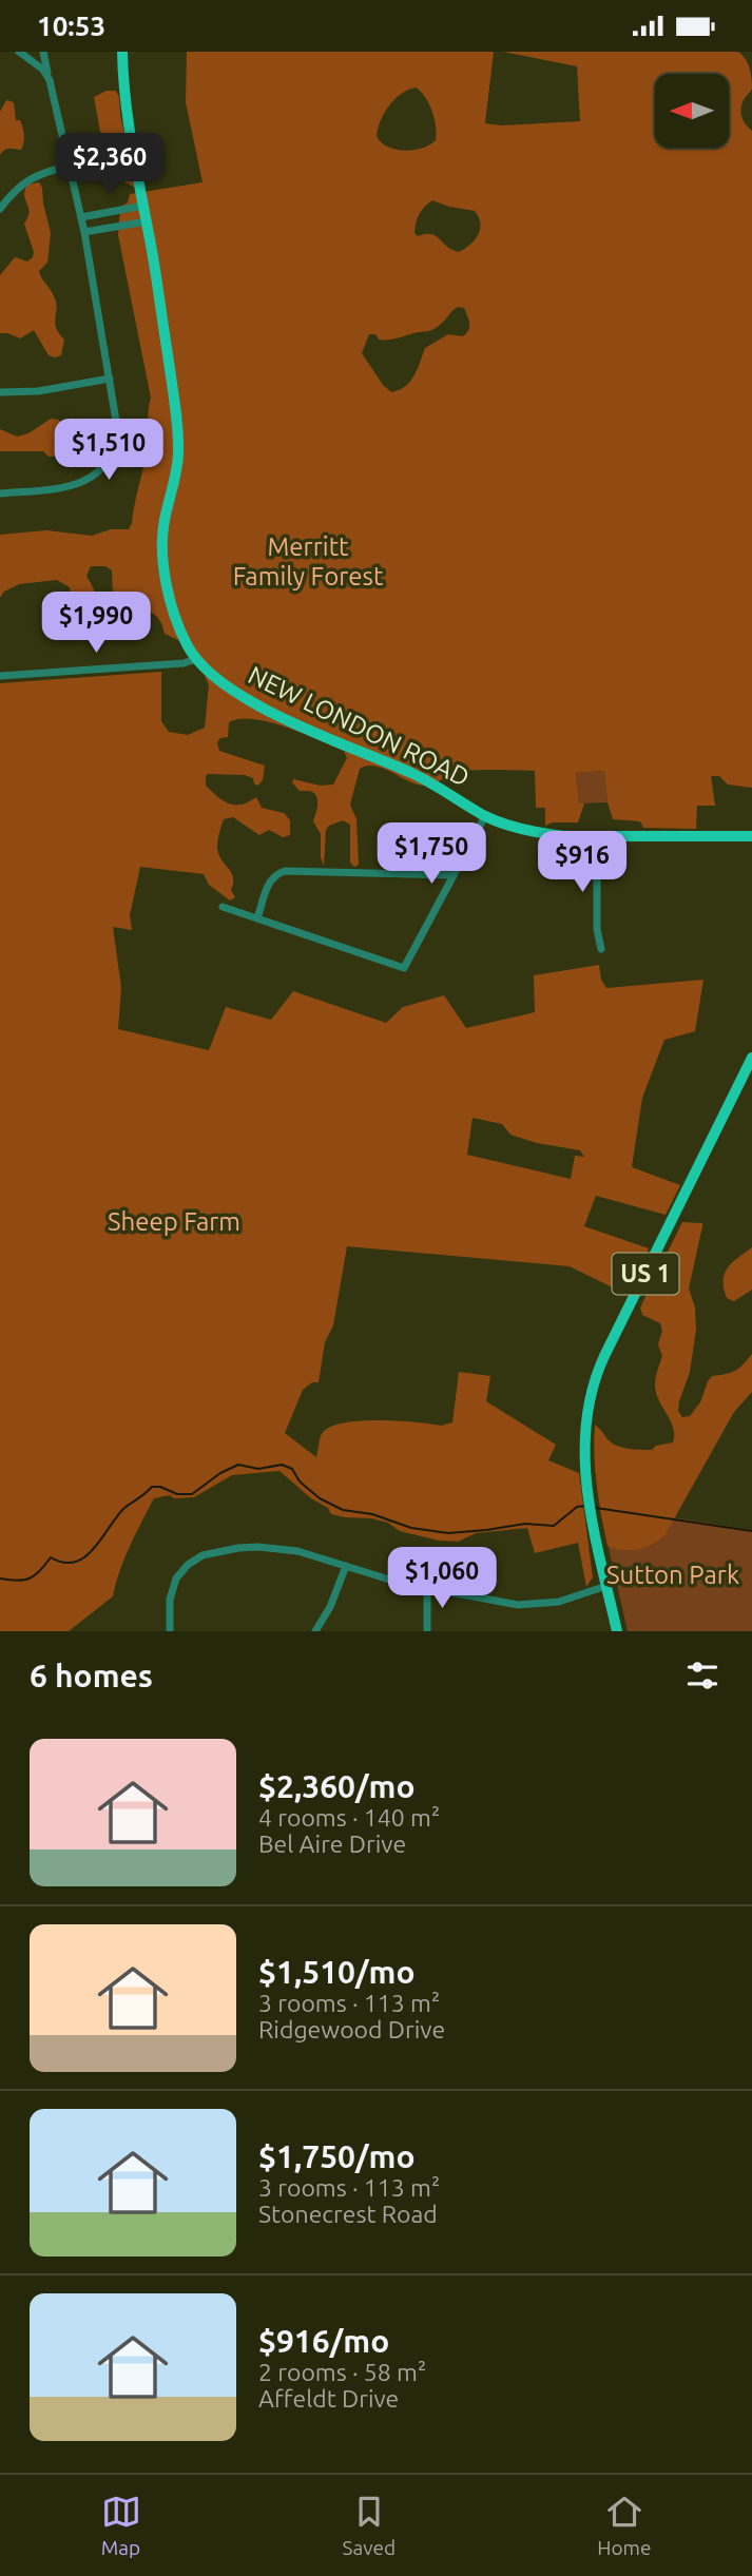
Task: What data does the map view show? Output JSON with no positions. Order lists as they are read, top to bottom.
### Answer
{
  "streets": {
    "main road": ["NEW LONDON ROAD", "US 1"]
  },
  "parks": ["Merritt Family Forest", "Sheep Farm", "Sutton Park"],
  "north": "left",
  "page": {
    "status": "10:53",
    "price": [
      "$2,360",
      "$1,510",
      "$1,990",
      "$1,750",
      "$916",
      "$1,060"
    ],
    "heading": "6 homes",
    "list": [
      {
        "name": "$2,360/mo",
        "note": "4 rooms · 140 m² · Bel Aire Drive"
      },
      {
        "name": "$1,510/mo",
        "note": "3 rooms · 113 m² · Ridgewood Drive"
      },
      {
        "name": "$1,750/mo",
        "note": "3 rooms · 113 m² · Stonecrest Road"
      },
      {
        "name": "$916/mo",
        "note": "2 rooms · 58 m² · Affeldt Drive"
      }
    ],
    "tabs": ["Map", "Saved", "Home"]
  }
}
